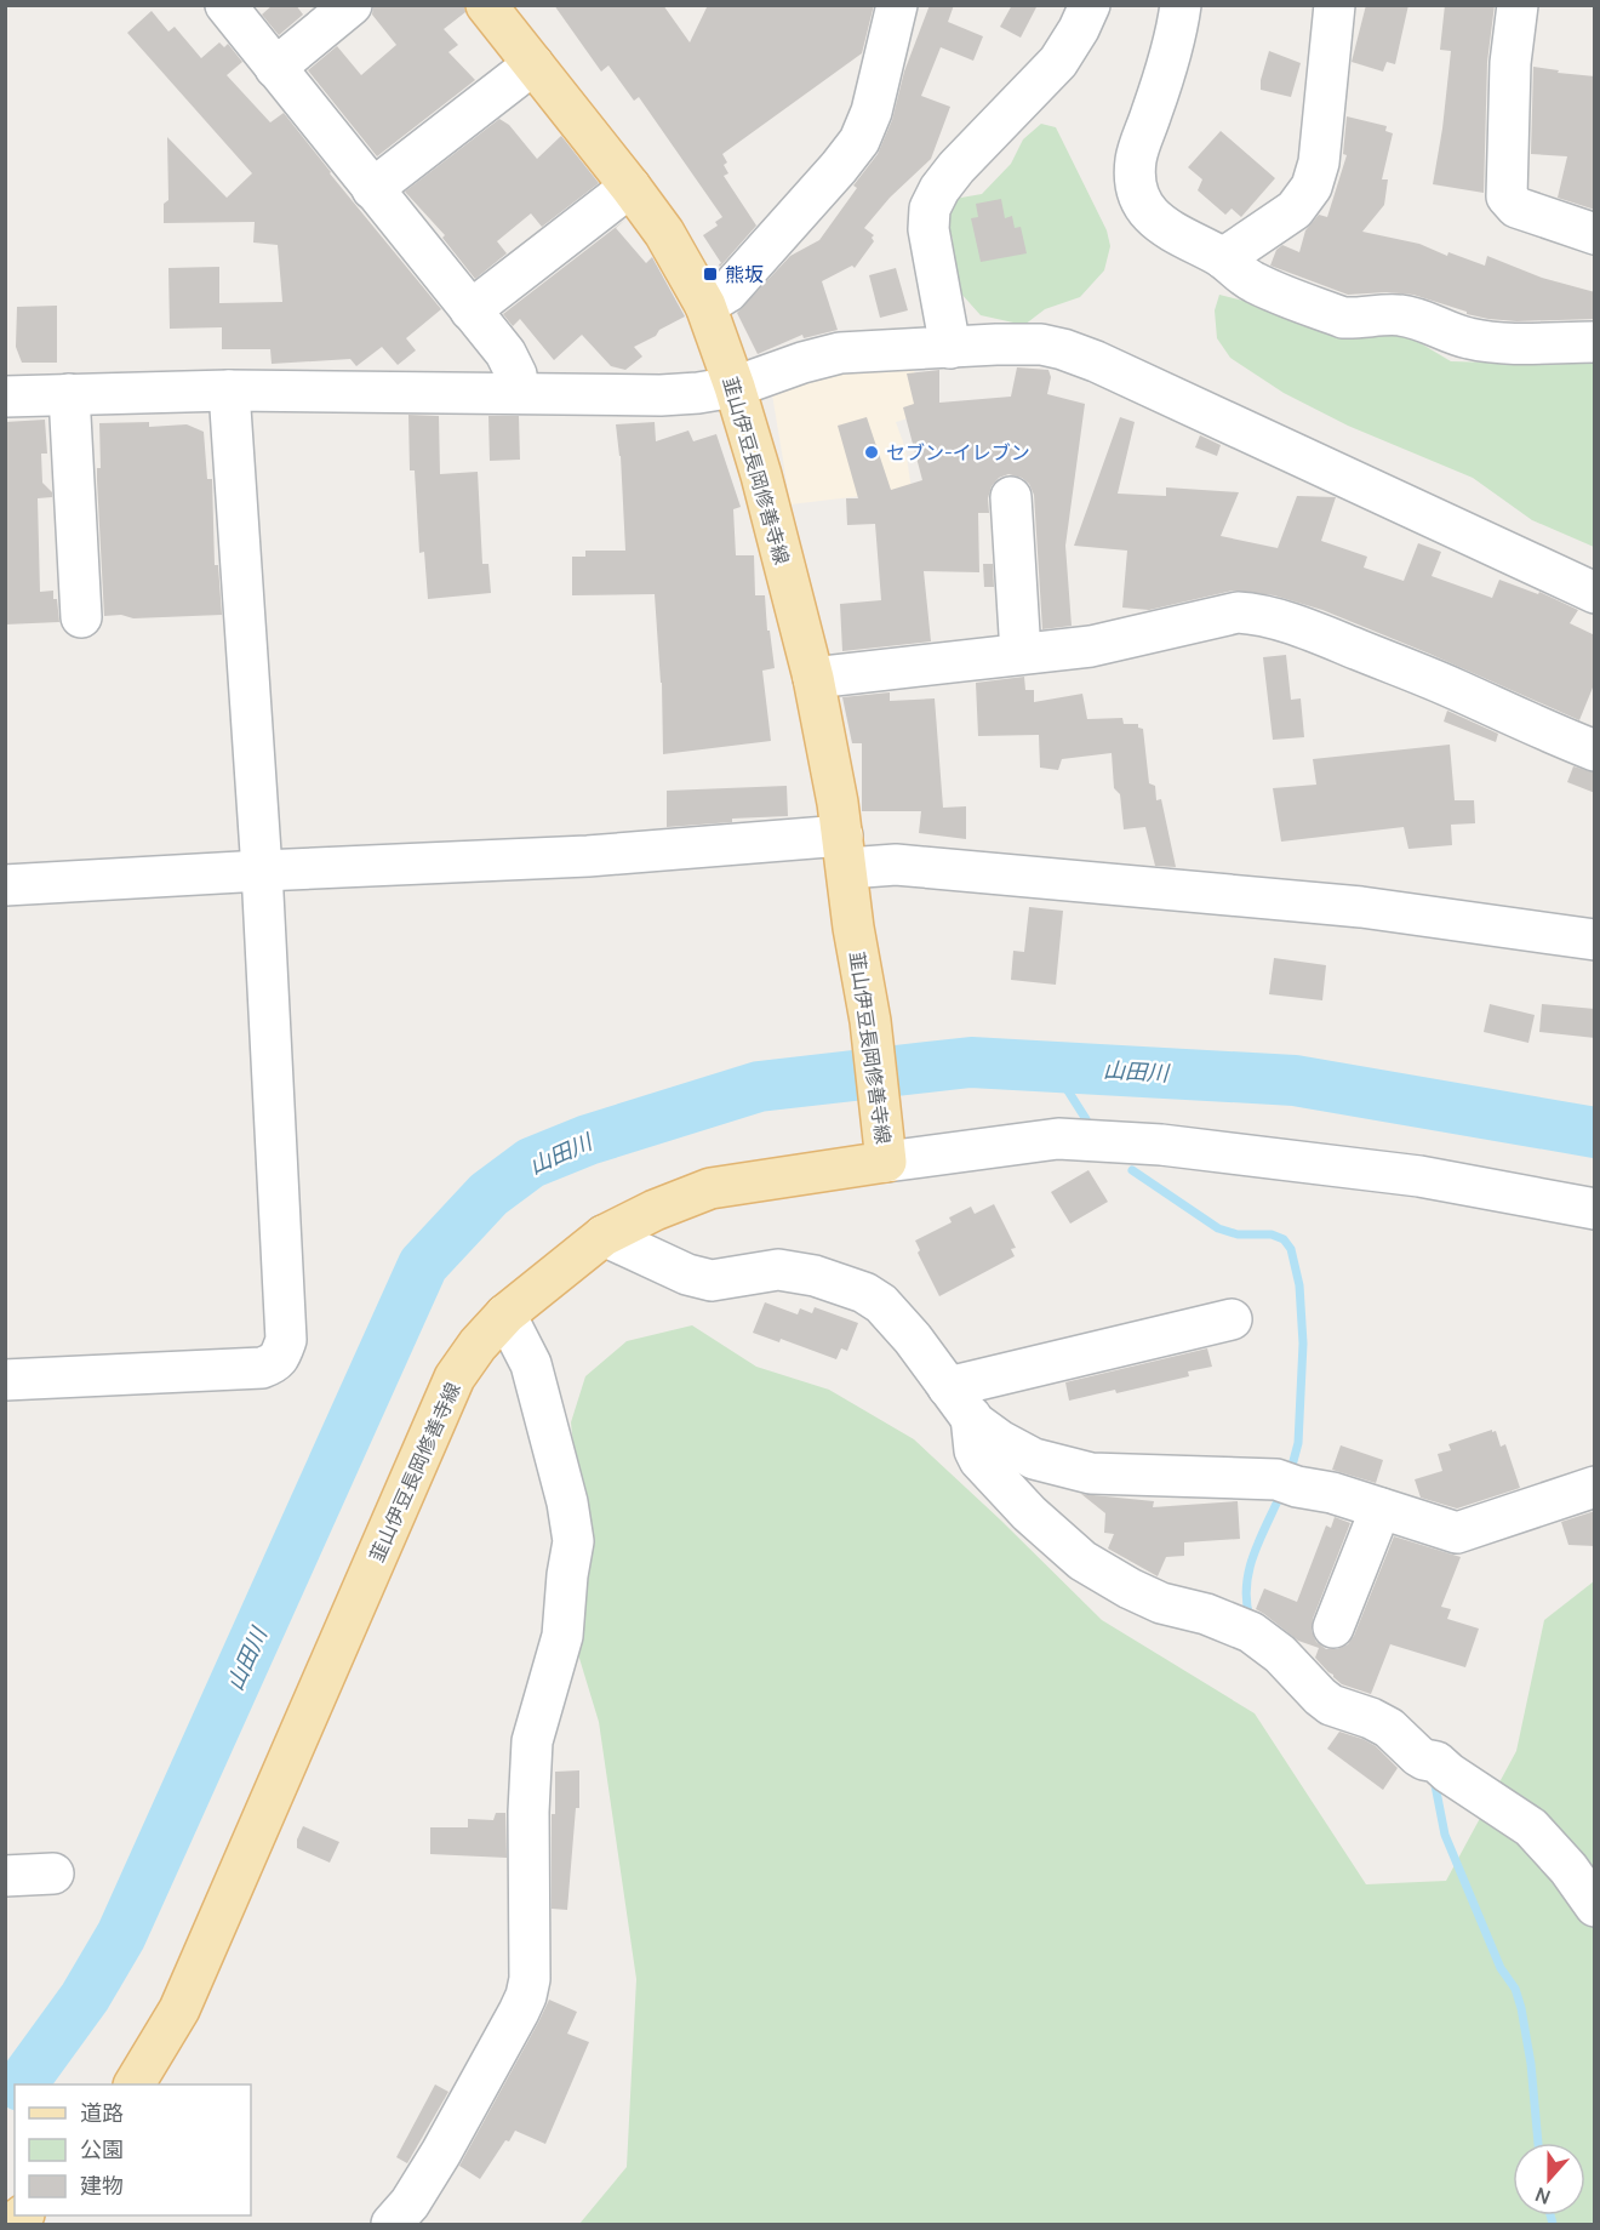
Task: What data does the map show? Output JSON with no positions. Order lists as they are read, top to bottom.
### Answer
{
  "streets": {
    "main road": ["韮山伊豆長岡修善寺線"]
  },
  "water": ["山田川"],
  "places": {
    "transit": ["熊坂"],
    "other": ["セブン-イレブン"]
  },
  "legend": ["道路", "公園", "建物"],
  "north": "bottom"
}
